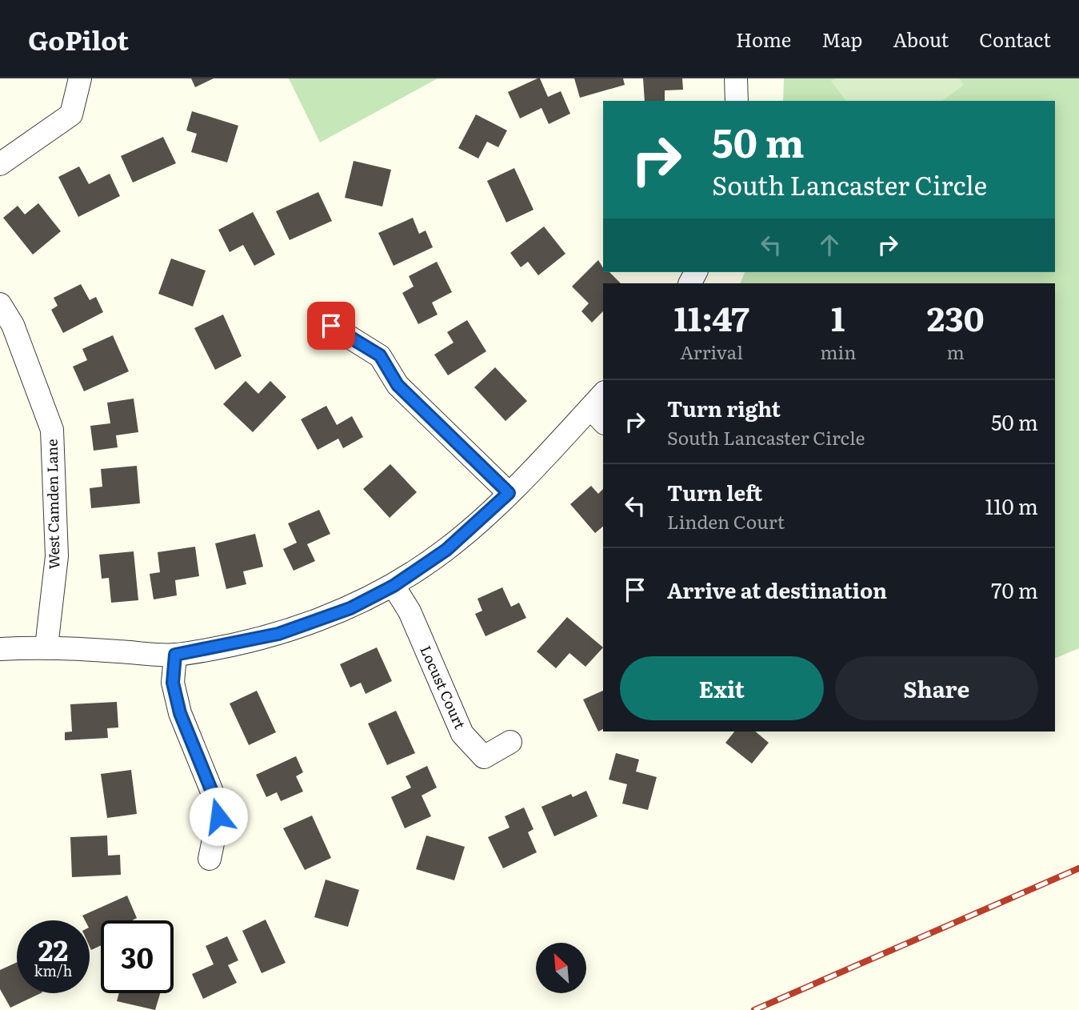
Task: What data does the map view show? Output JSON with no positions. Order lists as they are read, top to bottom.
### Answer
{
  "streets": {
    "street": ["West Camden Lane", "Locust Court"]
  },
  "north": "top left",
  "page": {
    "header": "GoPilot",
    "nav": [
      "Home",
      "Map",
      "About",
      "Contact"
    ],
    "turn": ["50 m", "South Lancaster Circle"],
    "eta": [
      "11:47",
      "Arrival",
      "1",
      "min",
      "230",
      "m"
    ],
    "list": [
      {
        "name": "Turn right",
        "note": "South Lancaster Circle",
        "value": "50 m"
      },
      {
        "name": "Turn left",
        "note": "Linden Court",
        "value": "110 m"
      },
      {
        "name": "Arrive at destination",
        "value": "70 m"
      }
    ],
    "buttons": ["Exit", "Share"],
    "speed": "22 km/h",
    "limit": "30"
  }
}
